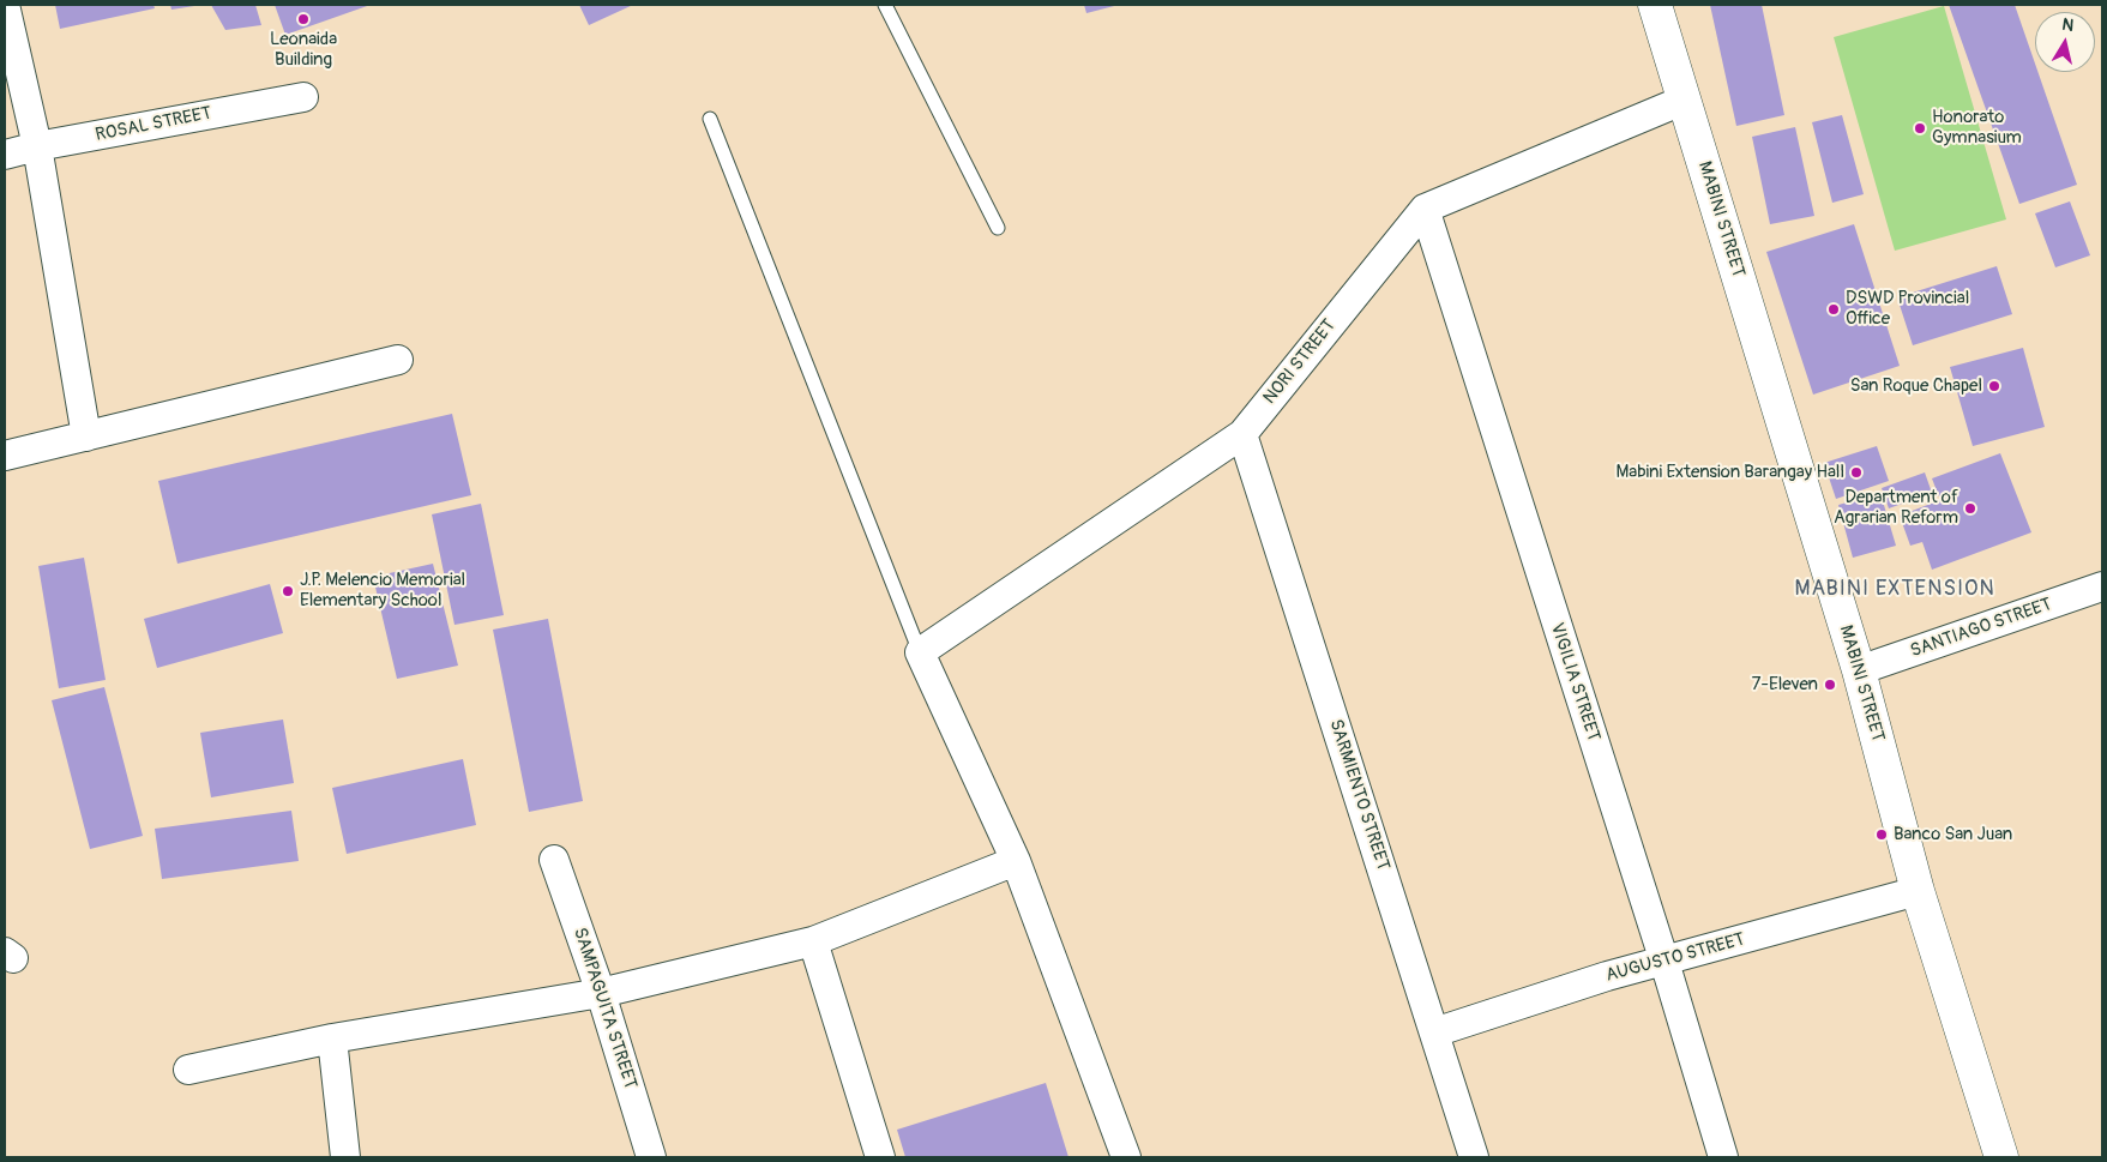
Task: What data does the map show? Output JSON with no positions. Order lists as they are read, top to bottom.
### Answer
{
  "streets": {
    "main road": ["MABINI STREET"],
    "street": [
      "ROSAL STREET",
      "NORI STREET",
      "SANTIAGO STREET",
      "VIGILIA STREET",
      "SARMIENTO STREET",
      "AUGUSTO STREET",
      "SAMPAGUITA STREET"
    ]
  },
  "crossings": [
    ["MABINI STREET", "NORI STREET"],
    ["MABINI STREET", "SANTIAGO STREET"],
    ["MABINI STREET", "AUGUSTO STREET"],
    ["NORI STREET", "VIGILIA STREET"],
    ["NORI STREET", "SARMIENTO STREET"],
    ["VIGILIA STREET", "AUGUSTO STREET"],
    ["SARMIENTO STREET", "AUGUSTO STREET"]
  ],
  "districts": ["MABINI EXTENSION"],
  "places": [
    "Leonaida Building",
    "Honorato Gymnasium",
    "DSWD Provincial Office",
    "San Roque Chapel",
    "Mabini Extension Barangay Hall",
    "Department of Agrarian Reform",
    "J.P. Melencio Memorial Elementary School",
    "7-Eleven",
    "Banco San Juan"
  ],
  "north": "top"
}
